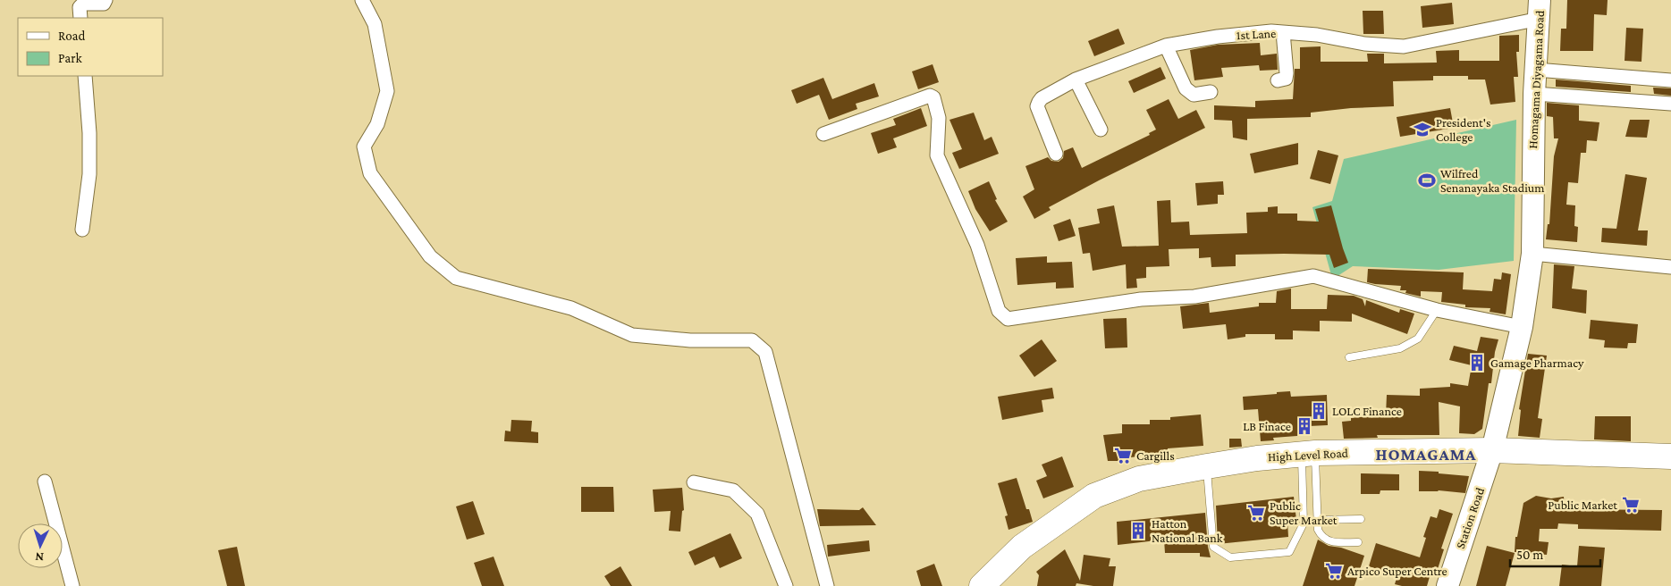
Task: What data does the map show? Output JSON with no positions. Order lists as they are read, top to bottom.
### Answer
{
  "streets": {
    "highway": ["High Level Road"],
    "main road": ["Homagama Diyagama Road", "Station Road"],
    "street": ["1st Lane"]
  },
  "crossings": [
    ["1st Lane", "Homagama Diyagama Road"],
    ["Homagama Diyagama Road", "High Level Road"],
    ["Homagama Diyagama Road", "Station Road"],
    ["High Level Road", "Station Road"]
  ],
  "districts": ["HOMAGAMA"],
  "places": {
    "school or university": ["President's College"],
    "sports": ["Wilfred Senanayaka Stadium"],
    "building": [
      "Gamage Pharmacy",
      "LOLC Finance",
      "LB Finace",
      "Hatton National Bank"
    ],
    "supermarket": [
      "Cargills",
      "Public Market",
      "Public Super Market",
      "Arpico Super Centre"
    ]
  },
  "legend": ["Road", "Park"],
  "scale_bar": "50 m",
  "north": "bottom"
}
